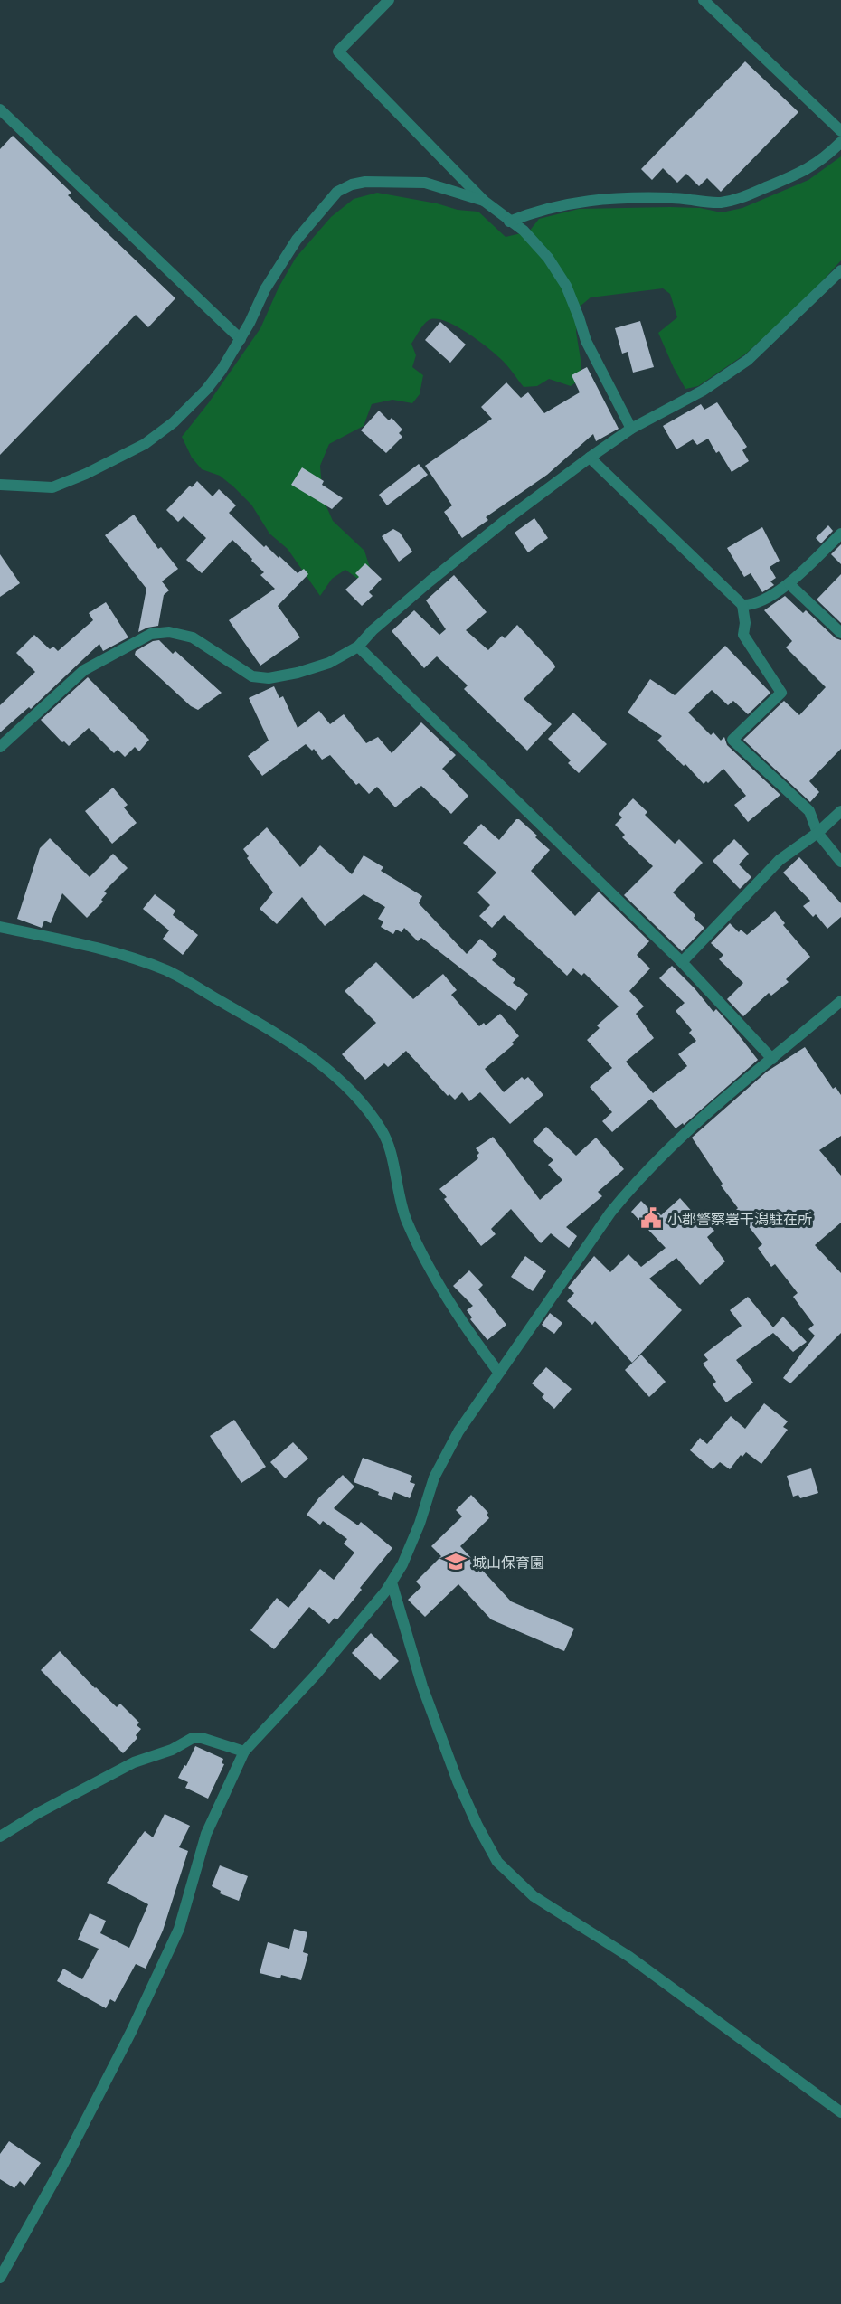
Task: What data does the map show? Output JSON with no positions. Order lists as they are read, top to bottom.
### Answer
{
  "places": {
    "public building": ["小郡警察署干潟駐在所"],
    "school or university": ["城山保育園"]
  }
}
